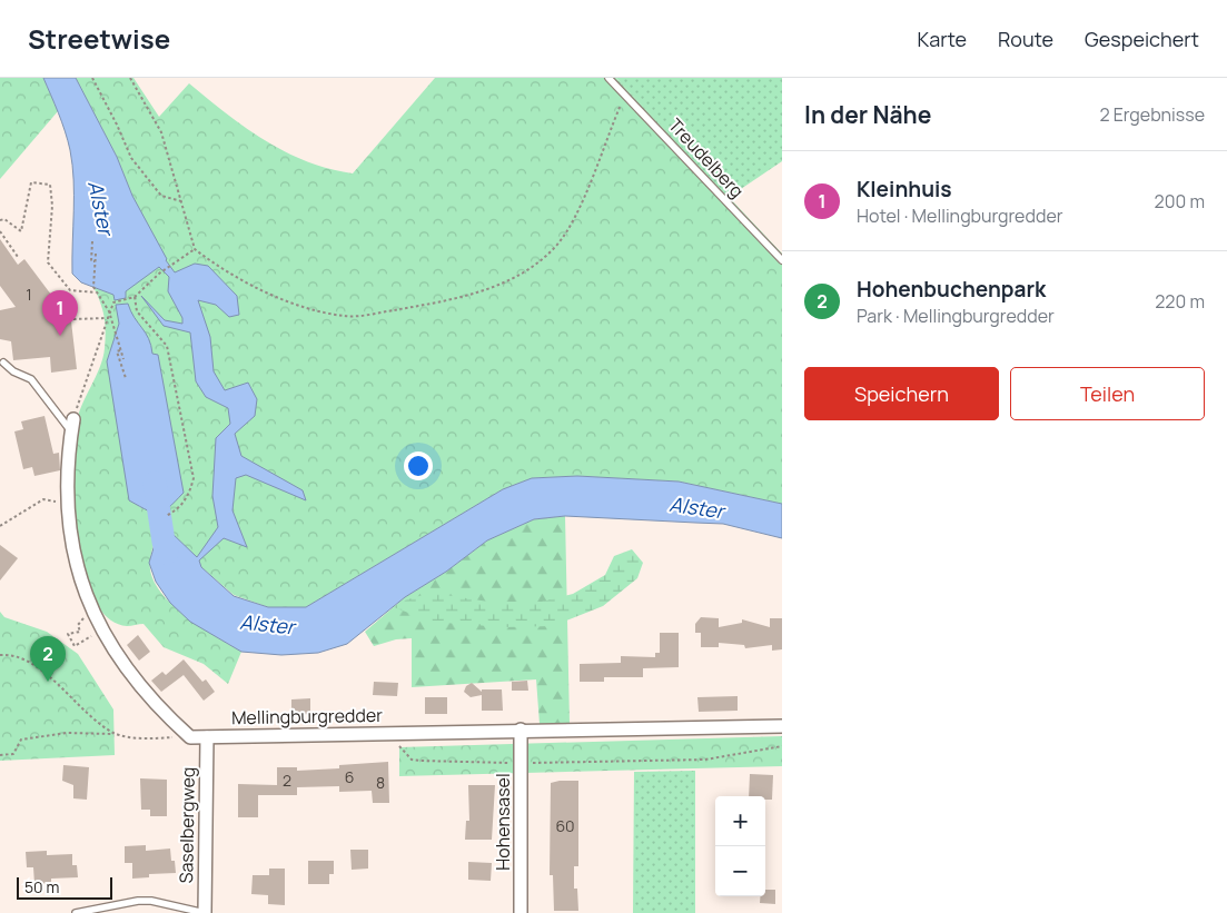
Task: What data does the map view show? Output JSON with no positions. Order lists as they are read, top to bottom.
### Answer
{
  "streets": {
    "street": ["Mellingburgredder", "Hohensasel", "Saselbergweg"],
    "lane": ["Treudelberg"]
  },
  "crossings": [
    ["Mellingburgredder", "Hohensasel"],
    ["Mellingburgredder", "Saselbergweg"]
  ],
  "water": ["Alster"],
  "house_numbers": [
    "1",
    "6",
    "2",
    "8",
    "60"
  ],
  "scale_bar": "50 m",
  "page": {
    "header": "Streetwise",
    "nav": ["Karte", "Route", "Gespeichert"],
    "heading": ["In der Nähe", "2 Ergebnisse"],
    "list": [
      {
        "mark": "1",
        "name": "Kleinhuis",
        "note": "Hotel · Mellingburgredder",
        "value": "200 m"
      },
      {
        "mark": "2",
        "name": "Hohenbuchenpark",
        "note": "Park · Mellingburgredder",
        "value": "220 m"
      }
    ],
    "pins": ["1", "2"],
    "buttons": ["Speichern", "Teilen"],
    "map_buttons": ["+", "−"],
    "scale": "50 m"
  }
}
